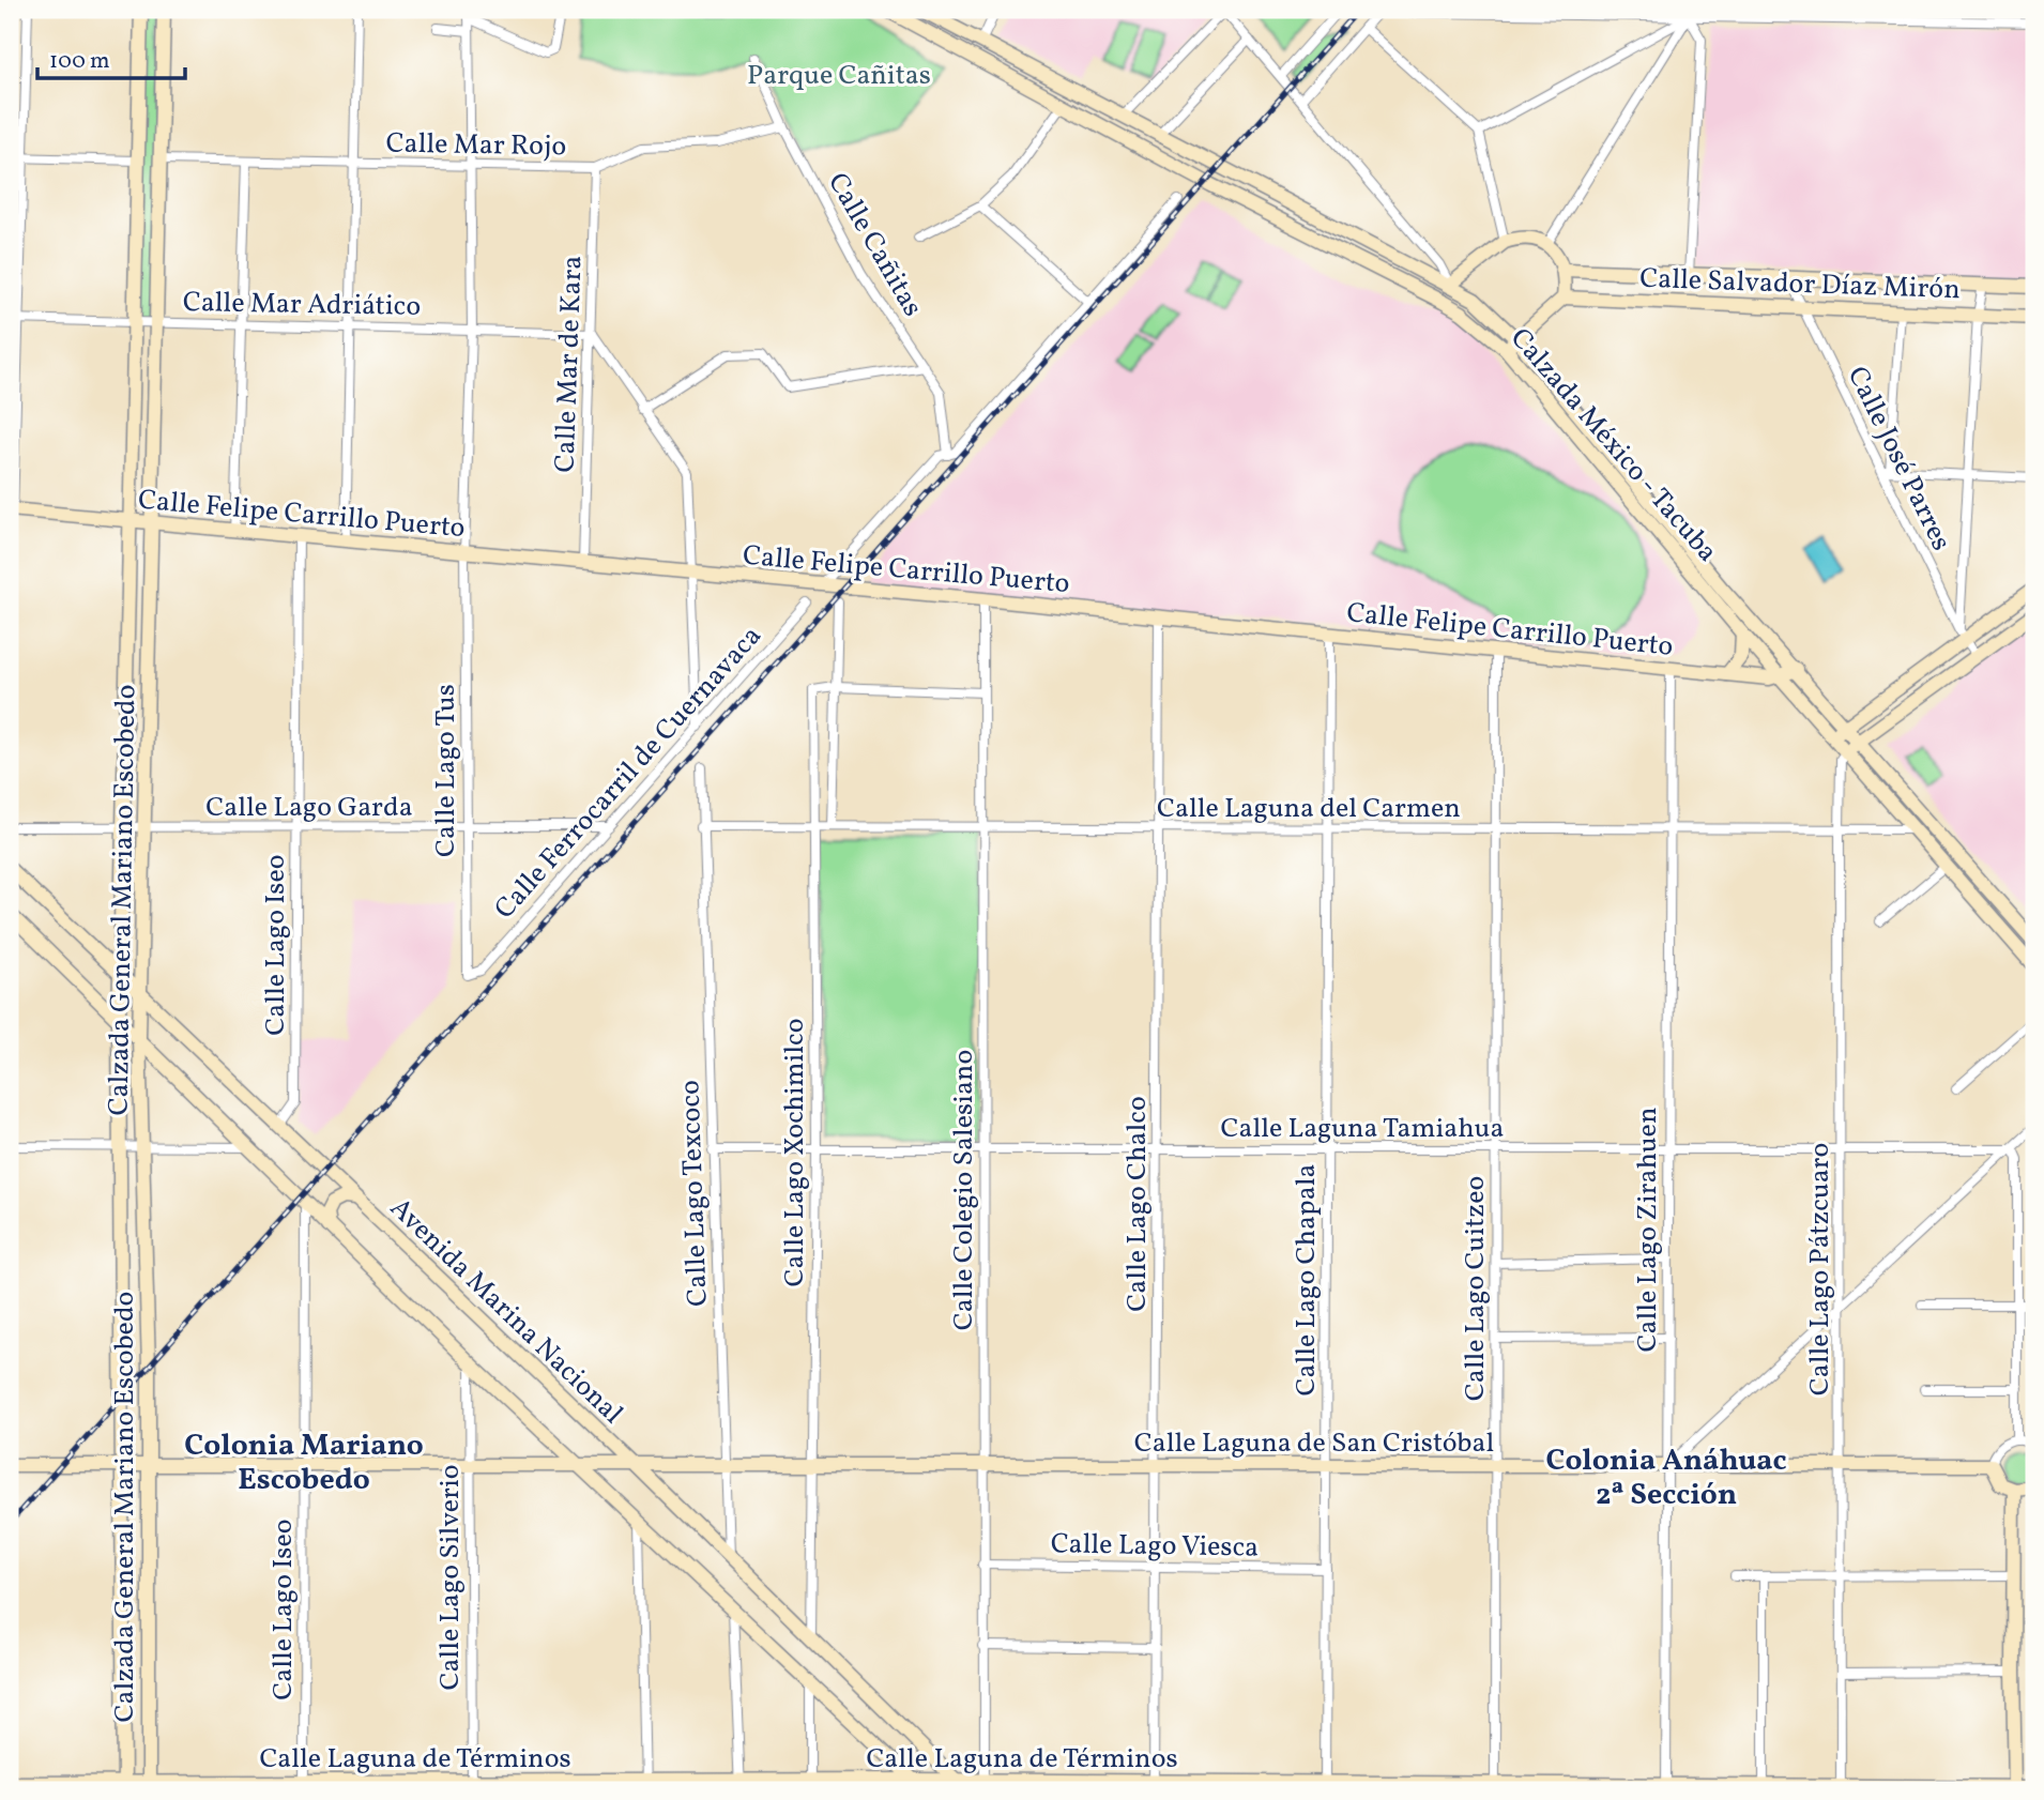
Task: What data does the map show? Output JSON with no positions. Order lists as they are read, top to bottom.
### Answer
{
  "streets": {
    "main road": [
      "Calle Salvador Díaz Mirón",
      "Calzada México - Tacuba",
      "Calle Felipe Carrillo Puerto",
      "Calzada General Mariano Escobedo",
      "Avenida Marina Nacional",
      "Calle Laguna de San Cristóbal",
      "Calle Laguna de Términos"
    ],
    "street": [
      "Calle Mar Rojo",
      "Calle Cañitas",
      "Calle Mar Adriático",
      "Calle Mar de Kara",
      "Calle José Parres",
      "Calle Lago Tus",
      "Calle Ferrocarril de Cuernavaca",
      "Calle Lago Garda",
      "Calle Laguna del Carmen",
      "Calle Lago Iseo",
      "Calle Laguna Tamiahua",
      "Calle Lago Xochimilco",
      "Calle Colegio Salesiano",
      "Calle Lago Texcoco",
      "Calle Lago Chalco",
      "Calle Lago Zirahuen",
      "Calle Lago Pátzcuaro",
      "Calle Lago Chapala",
      "Calle Lago Cuitzeo",
      "Calle Lago Viesca",
      "Calle Lago Silverio"
    ]
  },
  "crossings": [
    ["Calle Mar Rojo", "Calle Cañitas"],
    ["Calle Mar Rojo", "Calle Mar de Kara"],
    ["Calle Mar Rojo", "Calle Lago Tus"],
    ["Calle Mar Rojo", "Calzada General Mariano Escobedo"],
    ["Calle Salvador Díaz Mirón", "Calle José Parres"],
    ["Calle Mar Adriático", "Calle Mar de Kara"],
    ["Calle Mar Adriático", "Calle Lago Tus"],
    ["Calle Mar Adriático", "Calzada General Mariano Escobedo"],
    ["Calle Mar de Kara", "Calle Felipe Carrillo Puerto"],
    ["Calzada México - Tacuba", "Calle Felipe Carrillo Puerto"],
    ["Calzada México - Tacuba", "Calle Laguna del Carmen"],
    ["Calzada México - Tacuba", "Calle Lago Pátzcuaro"],
    ["Calle Felipe Carrillo Puerto", "Calle Lago Tus"],
    ["Calle Felipe Carrillo Puerto", "Calzada General Mariano Escobedo"],
    ["Calle Felipe Carrillo Puerto", "Calle Lago Iseo"],
    ["Calle Felipe Carrillo Puerto", "Calle Colegio Salesiano"],
    ["Calle Felipe Carrillo Puerto", "Calle Lago Chalco"],
    ["Calle Felipe Carrillo Puerto", "Calle Lago Zirahuen"],
    ["Calle Felipe Carrillo Puerto", "Calle Lago Chapala"],
    ["Calle Felipe Carrillo Puerto", "Calle Lago Cuitzeo"],
    ["Calle Lago Tus", "Calle Ferrocarril de Cuernavaca"],
    ["Calle Lago Tus", "Calle Lago Garda"],
    ["Calle Ferrocarril de Cuernavaca", "Calle Lago Garda"],
    ["Calle Lago Garda", "Calzada General Mariano Escobedo"],
    ["Calle Lago Garda", "Calle Lago Iseo"],
    ["Calle Laguna del Carmen", "Calle Lago Xochimilco"],
    ["Calle Laguna del Carmen", "Calle Colegio Salesiano"],
    ["Calle Laguna del Carmen", "Calle Lago Texcoco"],
    ["Calle Laguna del Carmen", "Calle Lago Chalco"],
    ["Calle Laguna del Carmen", "Calle Lago Zirahuen"],
    ["Calle Laguna del Carmen", "Calle Lago Pátzcuaro"],
    ["Calle Laguna del Carmen", "Calle Lago Chapala"],
    ["Calle Laguna del Carmen", "Calle Lago Cuitzeo"],
    ["Calzada General Mariano Escobedo", "Avenida Marina Nacional"],
    ["Calzada General Mariano Escobedo", "Calle Laguna de San Cristóbal"],
    ["Calzada General Mariano Escobedo", "Calle Laguna de Términos"],
    ["Calle Lago Iseo", "Avenida Marina Nacional"],
    ["Calle Lago Iseo", "Calle Laguna de San Cristóbal"],
    ["Calle Lago Iseo", "Calle Laguna de Términos"],
    ["Calle Laguna Tamiahua", "Calle Lago Xochimilco"],
    ["Calle Laguna Tamiahua", "Calle Colegio Salesiano"],
    ["Calle Laguna Tamiahua", "Calle Lago Texcoco"],
    ["Calle Laguna Tamiahua", "Calle Lago Chalco"],
    ["Calle Laguna Tamiahua", "Calle Lago Zirahuen"],
    ["Calle Laguna Tamiahua", "Calle Lago Pátzcuaro"],
    ["Calle Laguna Tamiahua", "Calle Lago Chapala"],
    ["Calle Laguna Tamiahua", "Calle Lago Cuitzeo"],
    ["Calle Lago Xochimilco", "Avenida Marina Nacional"],
    ["Calle Lago Xochimilco", "Calle Laguna de San Cristóbal"],
    ["Calle Colegio Salesiano", "Calle Laguna de San Cristóbal"],
    ["Calle Colegio Salesiano", "Calle Lago Viesca"],
    ["Calle Colegio Salesiano", "Calle Laguna de Términos"],
    ["Calle Lago Texcoco", "Avenida Marina Nacional"],
    ["Calle Lago Texcoco", "Calle Laguna de San Cristóbal"],
    ["Calle Lago Chalco", "Calle Laguna de San Cristóbal"],
    ["Calle Lago Chalco", "Calle Lago Viesca"],
    ["Calle Lago Chalco", "Calle Laguna de Términos"],
    ["Calle Lago Zirahuen", "Calle Laguna de San Cristóbal"],
    ["Calle Lago Zirahuen", "Calle Laguna de Términos"],
    ["Calle Lago Pátzcuaro", "Calle Laguna de San Cristóbal"],
    ["Calle Lago Pátzcuaro", "Calle Laguna de Términos"],
    ["Calle Lago Chapala", "Calle Laguna de San Cristóbal"],
    ["Calle Lago Chapala", "Calle Lago Viesca"],
    ["Calle Lago Chapala", "Calle Laguna de Términos"],
    ["Calle Lago Cuitzeo", "Calle Laguna de San Cristóbal"],
    ["Calle Lago Cuitzeo", "Calle Laguna de Términos"],
    ["Avenida Marina Nacional", "Calle Laguna de San Cristóbal"],
    ["Avenida Marina Nacional", "Calle Laguna de Términos"],
    ["Calle Laguna de San Cristóbal", "Calle Lago Silverio"],
    ["Calle Lago Silverio", "Calle Laguna de Términos"]
  ],
  "districts": ["Colonia Mariano Escobedo", "Colonia Anáhuac 2ª Sección"],
  "parks": ["Parque Cañitas"],
  "scale_bar": "100 m"
}
